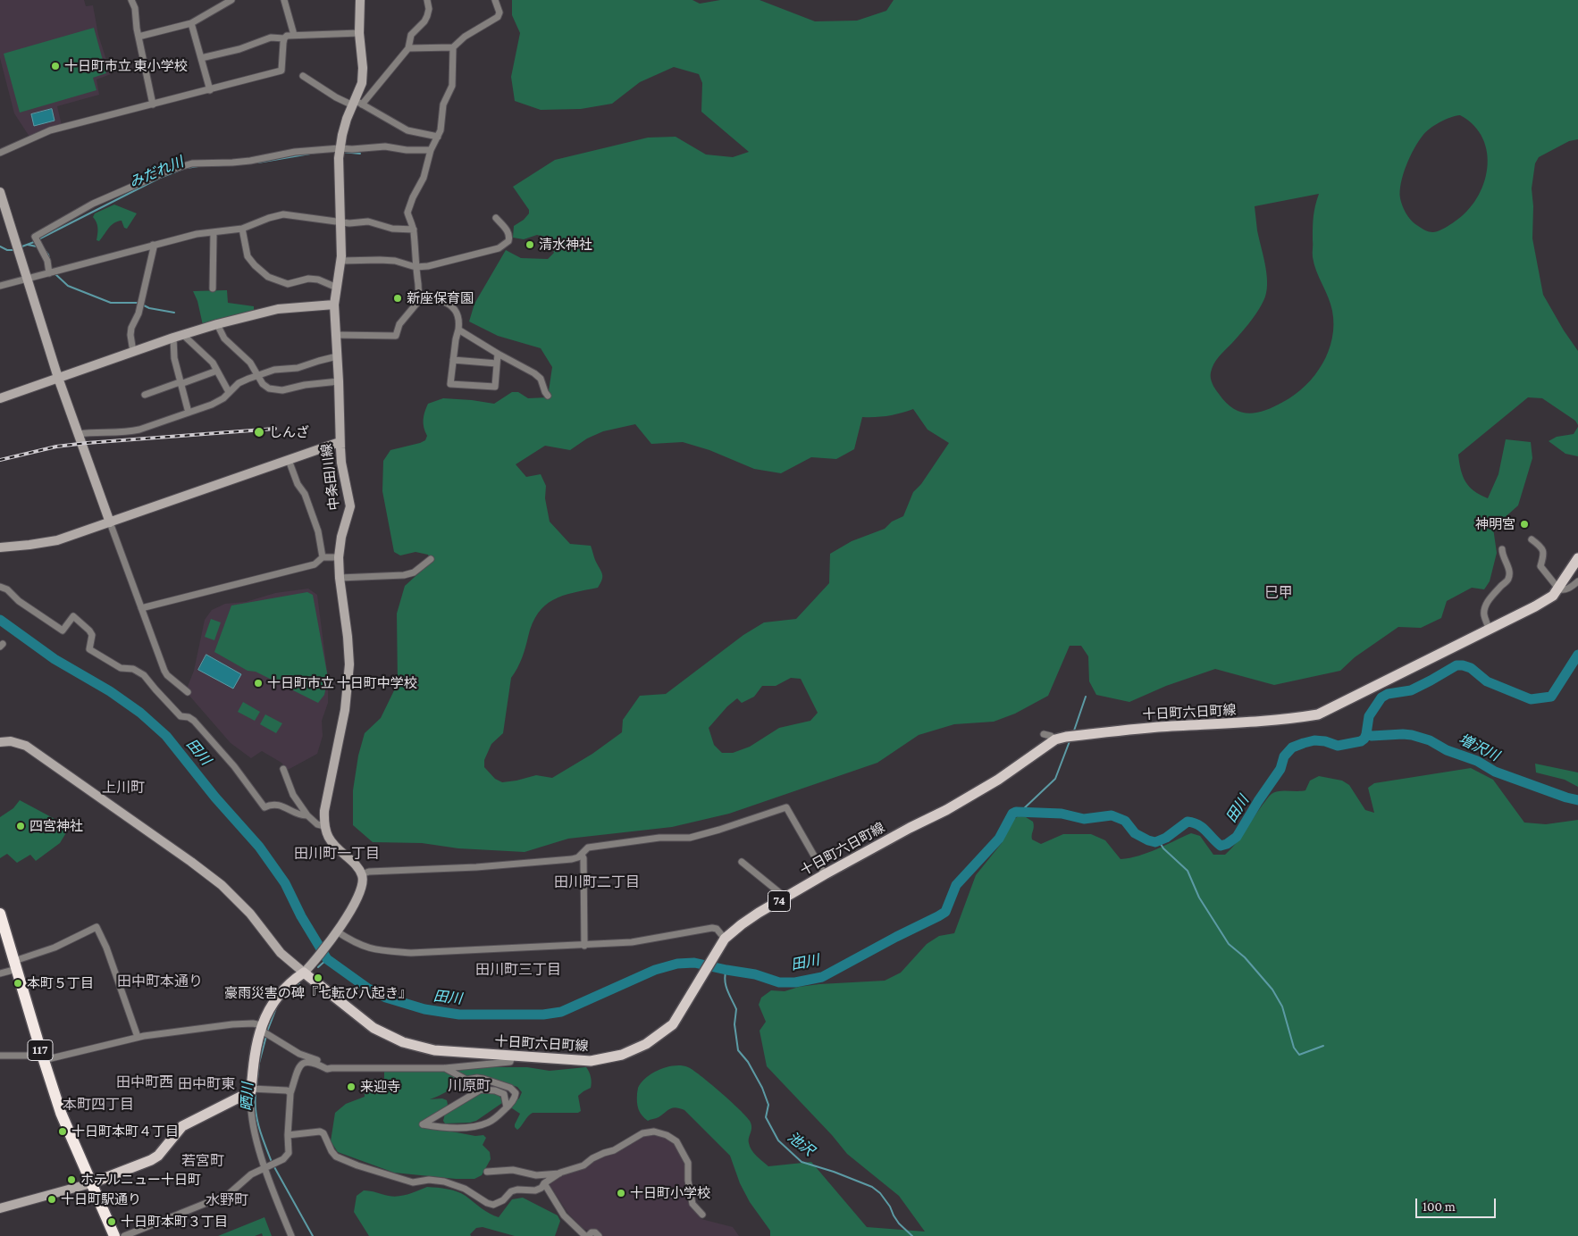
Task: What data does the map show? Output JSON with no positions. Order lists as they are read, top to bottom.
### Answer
{
  "streets": {
    "highway": ["117"],
    "main road": ["十日町六日町線", "74"],
    "street": ["中条田川線"]
  },
  "districts": [
    "巳甲",
    "上川町",
    "田川町一丁目",
    "田川町二丁目",
    "田川町三丁目",
    "田中町本通り",
    "田中町西",
    "田中町東",
    "川原町",
    "本町四丁目",
    "若宮町",
    "水野町"
  ],
  "water": [
    "みだれ川",
    "増沢川",
    "田川",
    "晒川",
    "池沢"
  ],
  "places": [
    "十日町市立 東小学校",
    "清水神社",
    "新座保育園",
    "しんざ",
    "神明宮",
    "十日町市立 十日町中学校",
    "四宮神社",
    "豪雨災害の碑『七転び八起き』",
    "本町５丁目",
    "来迎寺",
    "十日町本町４丁目",
    "ホテルニュー十日町",
    "十日町小学校",
    "十日町駅通り",
    "十日町本町３丁目"
  ],
  "scale_bar": "100 m"
}
